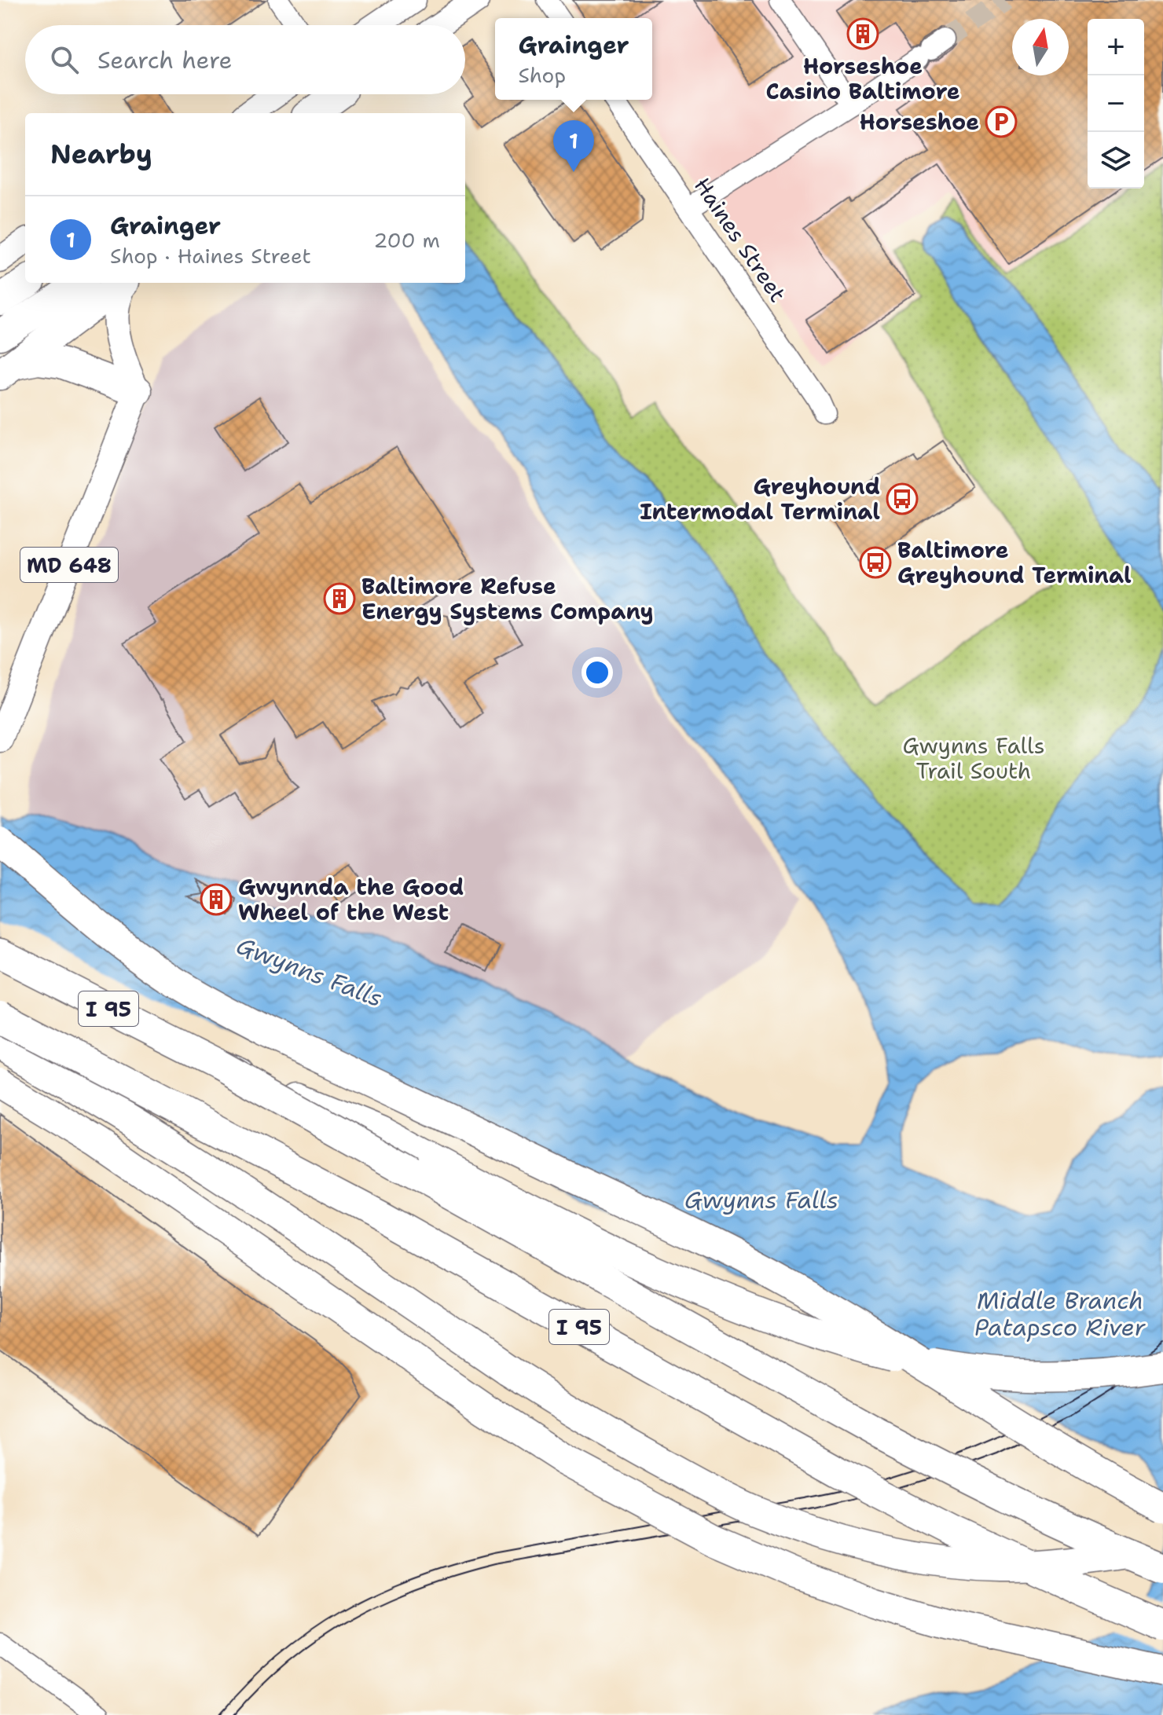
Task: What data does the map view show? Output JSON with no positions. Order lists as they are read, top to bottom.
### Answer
{
  "streets": {
    "highway": ["I 95"],
    "main road": ["MD 648"],
    "street": ["Haines Street"]
  },
  "water": ["Gwynns Falls", "Middle Branch Patapsco River"],
  "parks": ["Gwynns Falls Trail South"],
  "places": {
    "building": ["Horseshoe Casino Baltimore", "Baltimore Refuse Energy Systems Company", "Gwynnda the Good Wheel of the West"],
    "parking": ["Horseshoe"],
    "bus stop": ["Greyhound Intermodal Terminal", "Baltimore Greyhound Terminal"]
  },
  "north": "top",
  "page": {
    "popup": ["Grainger", "Shop"],
    "map_buttons": ["+", "−"],
    "search": "Search here",
    "heading": "Nearby",
    "pins": "1",
    "list": [
      {
        "mark": "1",
        "name": "Grainger",
        "note": "Shop · Haines Street",
        "value": "200 m"
      }
    ]
  }
}
